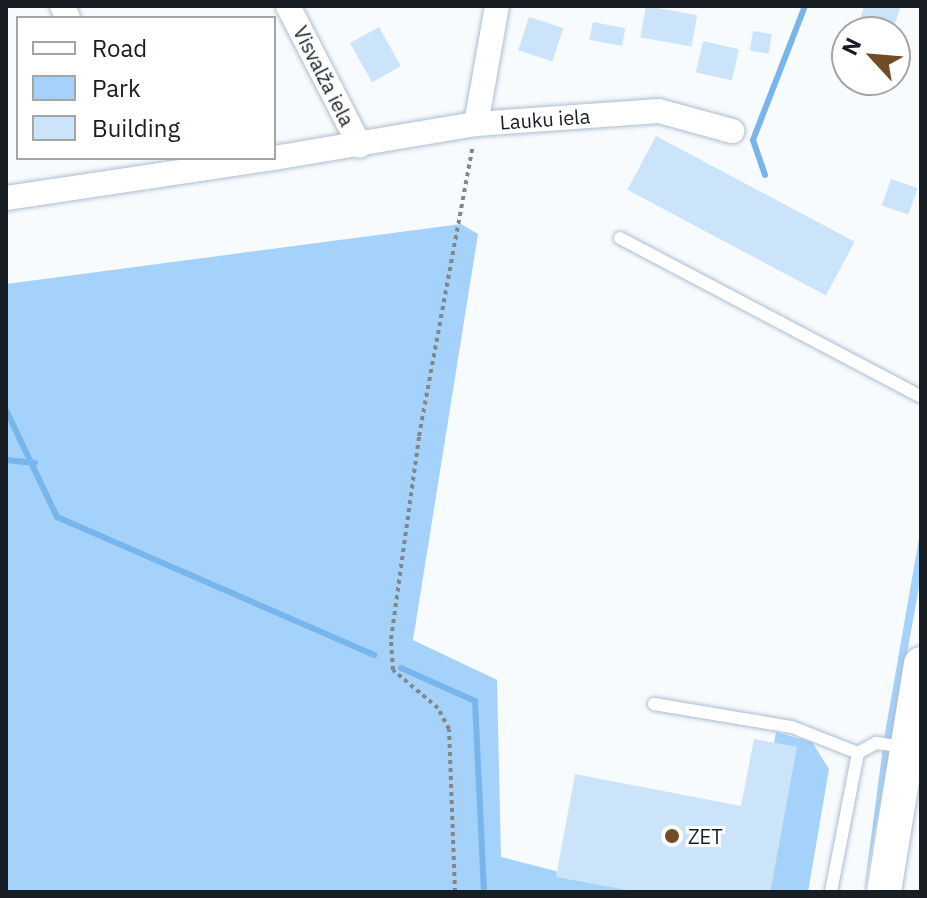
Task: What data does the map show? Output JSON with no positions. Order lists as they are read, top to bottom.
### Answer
{
  "streets": {
    "street": ["Visvalža iela", "Lauku iela"]
  },
  "crossings": [
    ["Visvalža iela", "Lauku iela"]
  ],
  "places": ["ZET"],
  "legend": ["Road", "Park", "Building"],
  "north": "top left"
}
